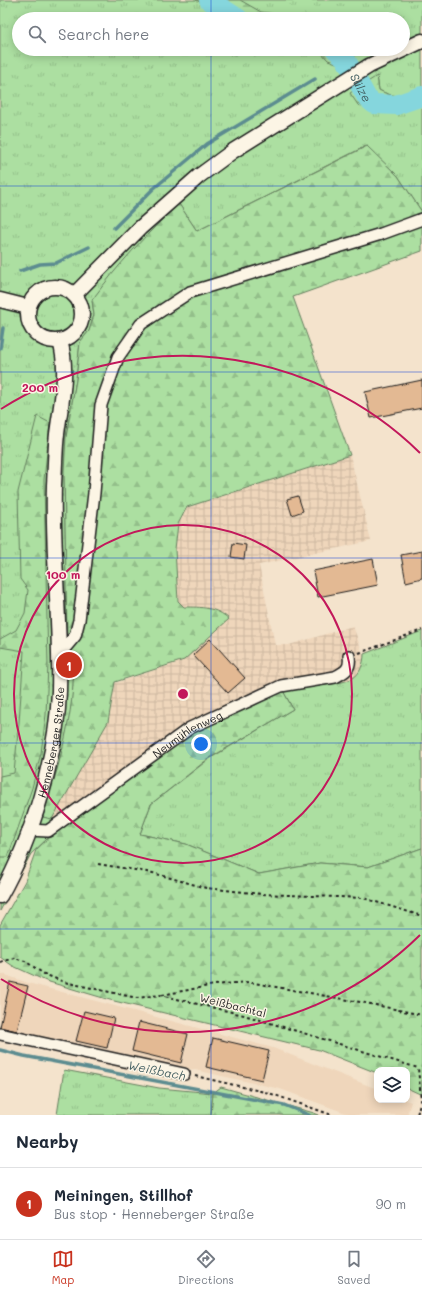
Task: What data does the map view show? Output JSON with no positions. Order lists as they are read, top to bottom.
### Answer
{
  "streets": {
    "main road": ["Henneberger Straße"],
    "lane": ["Neumühlenweg"],
    "path": ["Weißbachtal"]
  },
  "crossings": [
    ["Neumühlenweg", "Henneberger Straße"]
  ],
  "water": ["Sülze", "Weißbach"],
  "page": {
    "search": "Search here",
    "pins": "1",
    "heading": "Nearby",
    "list": [
      {
        "mark": "1",
        "name": "Meiningen, Stillhof",
        "note": "Bus stop · Henneberger Straße",
        "value": "90 m"
      }
    ],
    "nav": ["Map", "Directions", "Saved"]
  },
  "rings": ["200 m", "100 m"]
}
